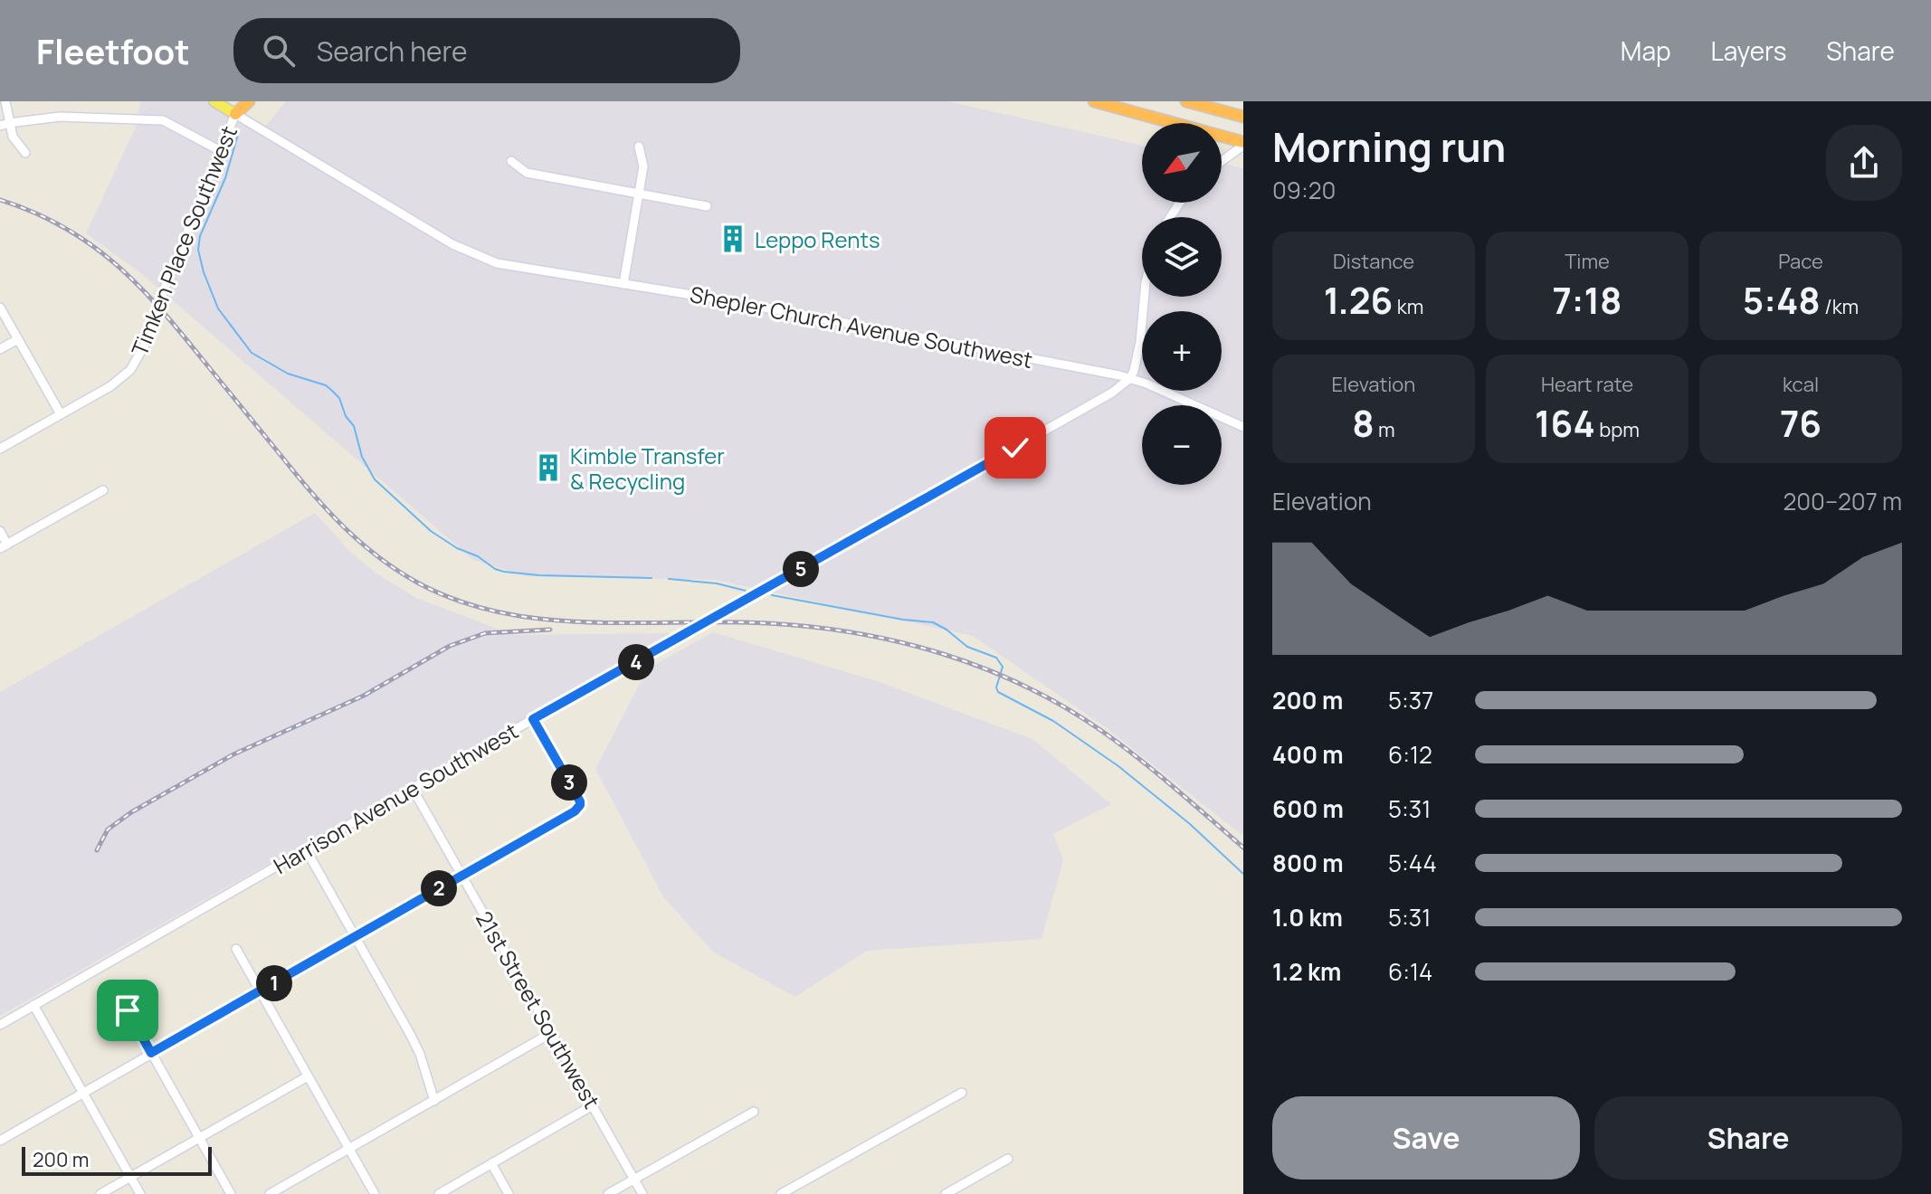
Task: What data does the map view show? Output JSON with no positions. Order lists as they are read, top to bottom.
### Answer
{
  "streets": {
    "street": [
      "Timken Place Southwest",
      "Shepler Church Avenue Southwest",
      "Harrison Avenue Southwest",
      "21st Street Southwest"
    ]
  },
  "crossings": [
    ["Timken Place Southwest", "Shepler Church Avenue Southwest"],
    ["Shepler Church Avenue Southwest", "Harrison Avenue Southwest"],
    ["Harrison Avenue Southwest", "21st Street Southwest"]
  ],
  "places": {
    "building": ["Leppo Rents", "Kimble Transfer & Recycling"]
  },
  "scale_bar": "200 m",
  "north": "bottom left",
  "page": {
    "header": "Fleetfoot",
    "search": "Search here",
    "nav": ["Map", "Layers", "Share"],
    "heading": ["Morning run", "09:20"],
    "map_buttons": ["+", "−"],
    "stats": [
      ["Distance", "1.26 km"],
      ["Time", "7:18"],
      ["Pace", "5:48 /km"],
      ["Elevation", "8 m"],
      ["Heart rate", "164 bpm"],
      ["kcal", "76"]
    ],
    "chart": ["Elevation", "200–207 m"],
    "pins": [
      "5",
      "4",
      "3",
      "2",
      "1"
    ],
    "list": [
      {
        "name": "200 m",
        "note": "5:37"
      },
      {
        "name": "400 m",
        "note": "6:12"
      },
      {
        "name": "600 m",
        "note": "5:31"
      },
      {
        "name": "800 m",
        "note": "5:44"
      },
      {
        "name": "1.0 km",
        "note": "5:31"
      },
      {
        "name": "1.2 km",
        "note": "6:14"
      }
    ],
    "buttons": ["Save", "Share"],
    "scale": "200 m"
  }
}
